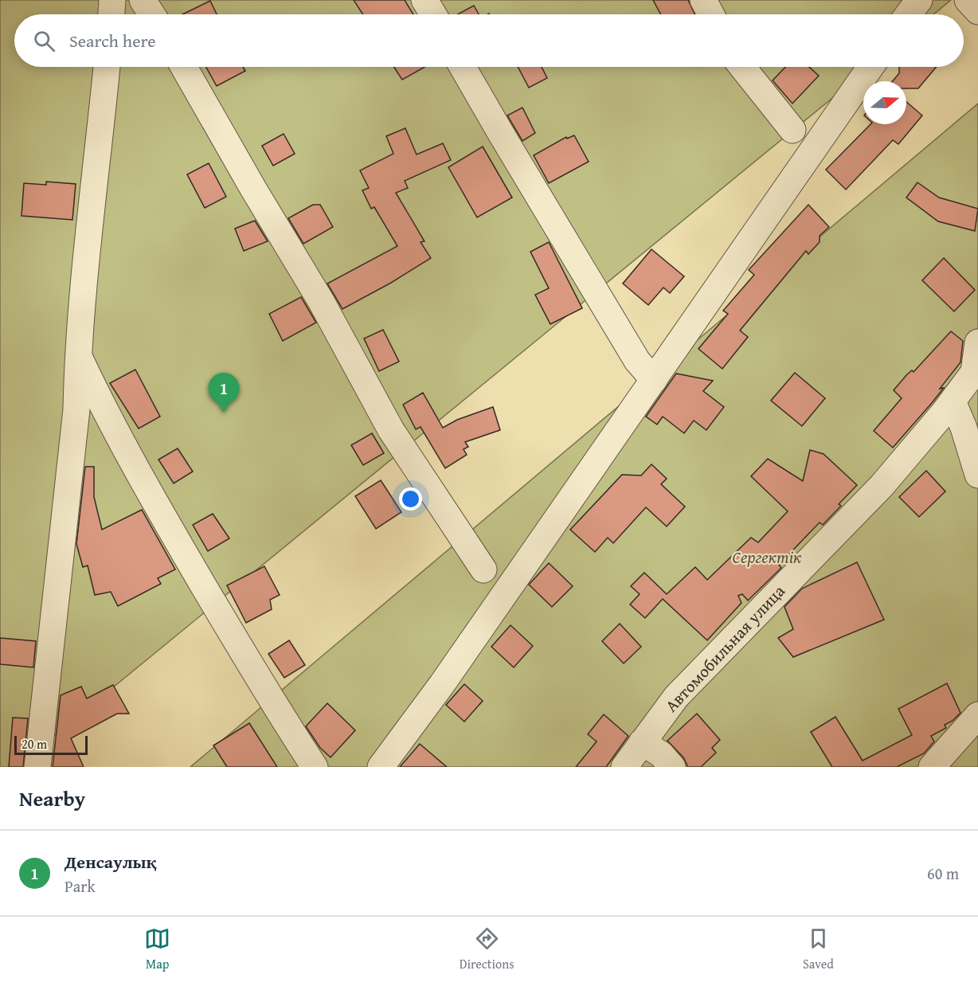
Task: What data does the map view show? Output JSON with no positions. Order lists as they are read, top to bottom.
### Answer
{
  "streets": {
    "street": ["Автомобильная улица"]
  },
  "parks": ["Сергектік"],
  "scale_bar": "20 m",
  "north": "right",
  "page": {
    "search": "Search here",
    "pins": "1",
    "scale": "20 m",
    "heading": "Nearby",
    "list": [
      {
        "mark": "1",
        "name": "Денсаулық",
        "note": "Park",
        "value": "60 m"
      }
    ],
    "nav": ["Map", "Directions", "Saved"]
  }
}
